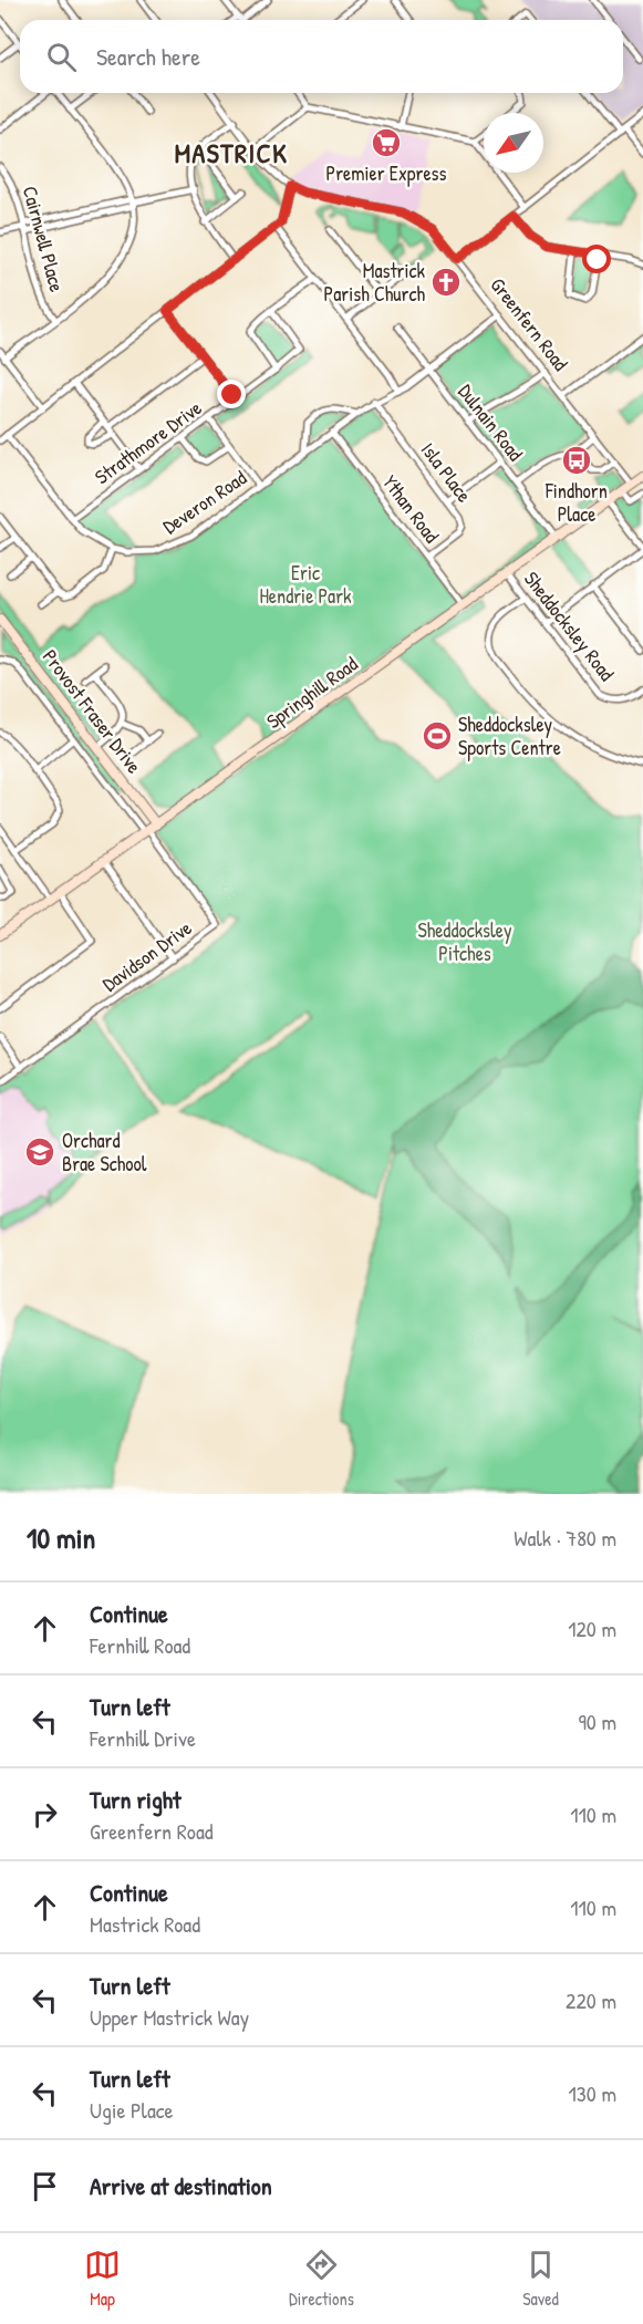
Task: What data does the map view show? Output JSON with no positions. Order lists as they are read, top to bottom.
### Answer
{
  "streets": {
    "street": [
      "Cairnwell Place",
      "Greenfern Road",
      "Dulnain Road",
      "Strathmore Drive",
      "Isla Place",
      "Deveron Road",
      "Ythan Road",
      "Sheddocksley Road",
      "Springhill Road",
      "Provost Fraser Drive",
      "Davidson Drive"
    ]
  },
  "crossings": [
    ["Greenfern Road", "Deveron Road"],
    ["Greenfern Road", "Springhill Road"],
    ["Dulnain Road", "Deveron Road"],
    ["Dulnain Road", "Springhill Road"],
    ["Strathmore Drive", "Deveron Road"],
    ["Isla Place", "Deveron Road"],
    ["Isla Place", "Ythan Road"],
    ["Deveron Road", "Ythan Road"],
    ["Ythan Road", "Springhill Road"],
    ["Sheddocksley Road", "Springhill Road"],
    ["Springhill Road", "Provost Fraser Drive"],
    ["Springhill Road", "Davidson Drive"]
  ],
  "districts": ["MASTRICK"],
  "parks": ["Eric Hendrie Park", "Sheddocksley Pitches"],
  "places": {
    "supermarket": ["Premier Express"],
    "church": ["Mastrick Parish Church"],
    "bus stop": ["Findhorn Place"],
    "sports": ["Sheddocksley Sports Centre"],
    "school or university": ["Orchard Brae School"]
  },
  "north": "bottom left",
  "page": {
    "search": "Search here",
    "heading": ["10 min", "Walk · 780 m"],
    "list": [
      ["Continue", "Fernhill Road", "120 m"],
      ["Turn left", "Fernhill Drive", "90 m"],
      ["Turn right", "Greenfern Road", "110 m"],
      ["Continue", "Mastrick Road", "110 m"],
      ["Turn left", "Upper Mastrick Way", "220 m"],
      ["Turn left", "Ugie Place", "130 m"],
      "Arrive at destination"
    ],
    "nav": ["Map", "Directions", "Saved"]
  }
}
